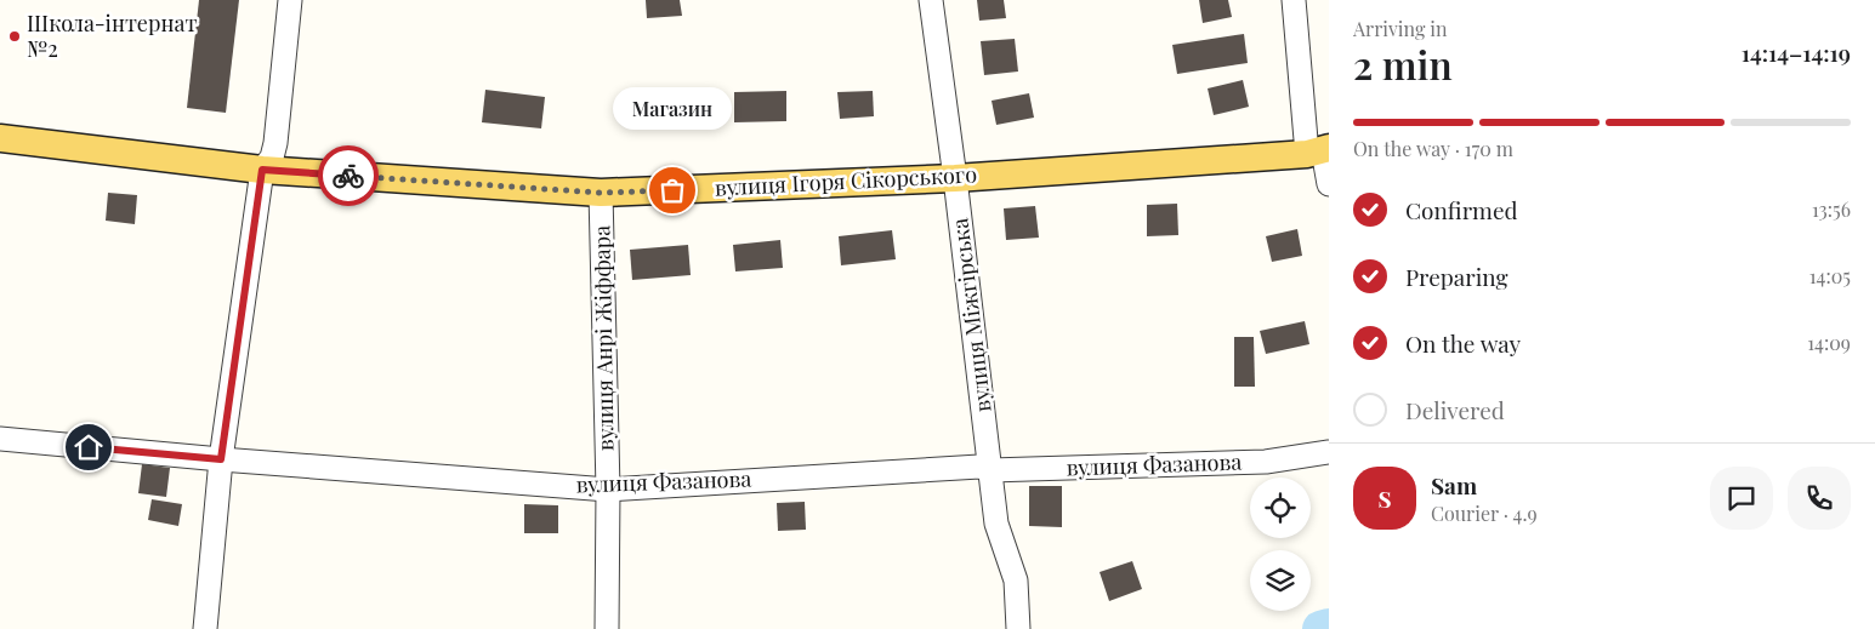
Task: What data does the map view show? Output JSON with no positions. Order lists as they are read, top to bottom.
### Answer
{
  "streets": {
    "main road": ["вулиця Ігоря Сікорського"],
    "street": ["вулиця Міжгірська", "вулиця Анрі Жіффара", "вулиця Фазанова"]
  },
  "crossings": [
    ["вулиця Ігоря Сікорського", "вулиця Міжгірська"],
    ["вулиця Ігоря Сікорського", "вулиця Анрі Жіффара"],
    ["вулиця Міжгірська", "вулиця Фазанова"],
    ["вулиця Анрі Жіффара", "вулиця Фазанова"]
  ],
  "places": ["Школа-інтернат №2", "Магазин"],
  "page": {
    "heading": ["2 min", "Arriving in", "14:14–14:19"],
    "panel": ["Sam", "Courier · 4.9"],
    "bubble": "Магазин",
    "bar": "On the way · 170 m",
    "list": [
      ["Confirmed", "13:56"],
      ["Preparing", "14:05"],
      ["On the way", "14:09"],
      "Delivered"
    ],
    "round": "S"
  }
}
